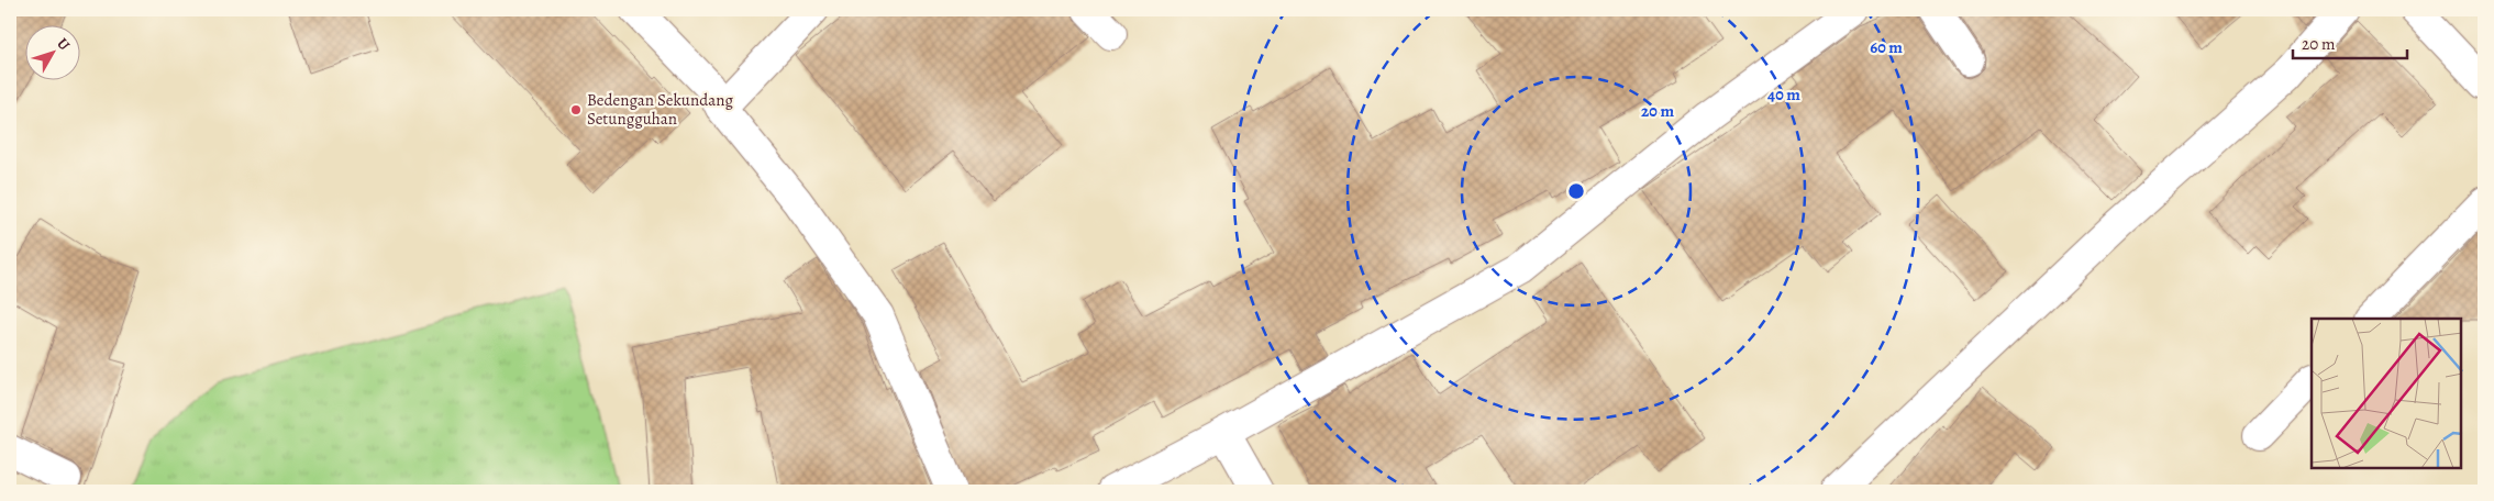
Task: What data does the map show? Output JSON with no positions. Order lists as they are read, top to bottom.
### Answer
{
  "places": ["Bedengan Sekundang Setungguhan"],
  "scale_bar": "20 m",
  "north": "top right",
  "rings": ["60 m", "40 m", "20 m"]
}
